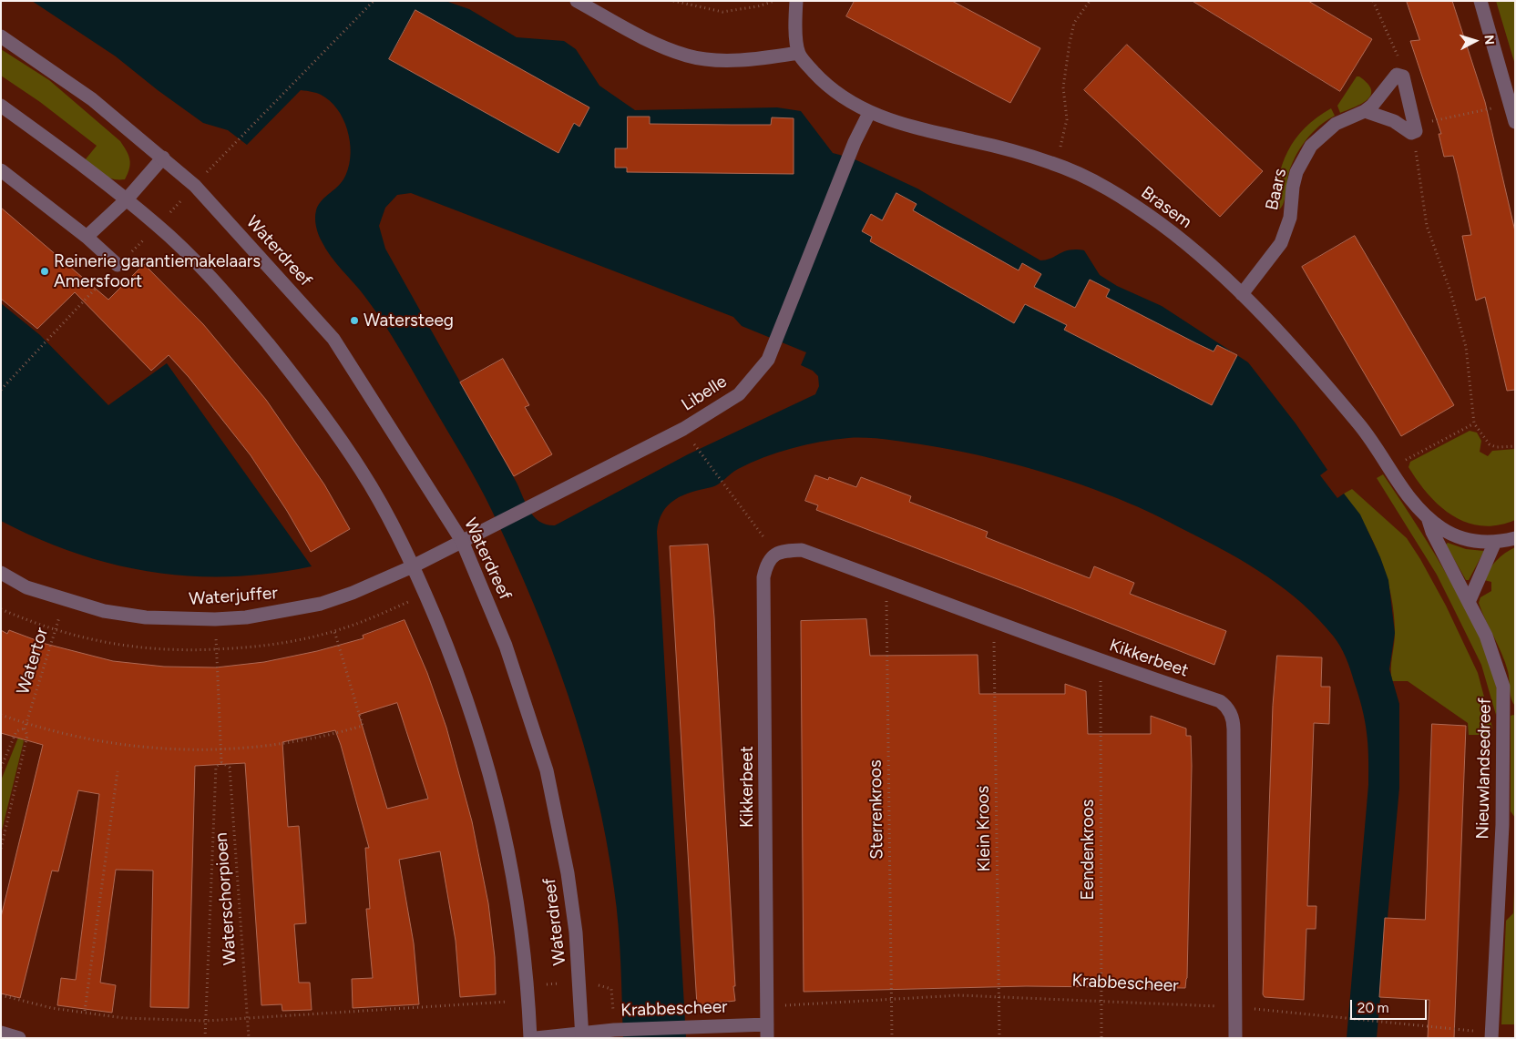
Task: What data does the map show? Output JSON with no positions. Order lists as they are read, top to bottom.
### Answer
{
  "streets": {
    "street": [
      "Baars",
      "Brasem",
      "Waterdreef",
      "Libelle",
      "Waterjuffer",
      "Kikkerbeet",
      "Nieuwlandsedreef",
      "Krabbescheer"
    ],
    "path": [
      "Watertor",
      "Sterrenkroos",
      "Klein Kroos",
      "Eendenkroos",
      "Waterschorpioen"
    ]
  },
  "crossings": [
    ["Baars", "Brasem"],
    ["Brasem", "Libelle"],
    ["Brasem", "Nieuwlandsedreef"],
    ["Waterdreef", "Libelle"],
    ["Waterdreef", "Waterjuffer"],
    ["Waterdreef", "Krabbescheer"],
    ["Libelle", "Waterjuffer"],
    ["Waterjuffer", "Watertor"],
    ["Waterjuffer", "Waterschorpioen"],
    ["Kikkerbeet", "Sterrenkroos"],
    ["Kikkerbeet", "Klein Kroos"],
    ["Kikkerbeet", "Eendenkroos"],
    ["Kikkerbeet", "Krabbescheer"],
    ["Nieuwlandsedreef", "Krabbescheer"],
    ["Sterrenkroos", "Krabbescheer"],
    ["Klein Kroos", "Krabbescheer"],
    ["Eendenkroos", "Krabbescheer"]
  ],
  "places": ["Reinerie garantiemakelaars Amersfoort", "Watersteeg"],
  "scale_bar": "20 m",
  "north": "right"
}
